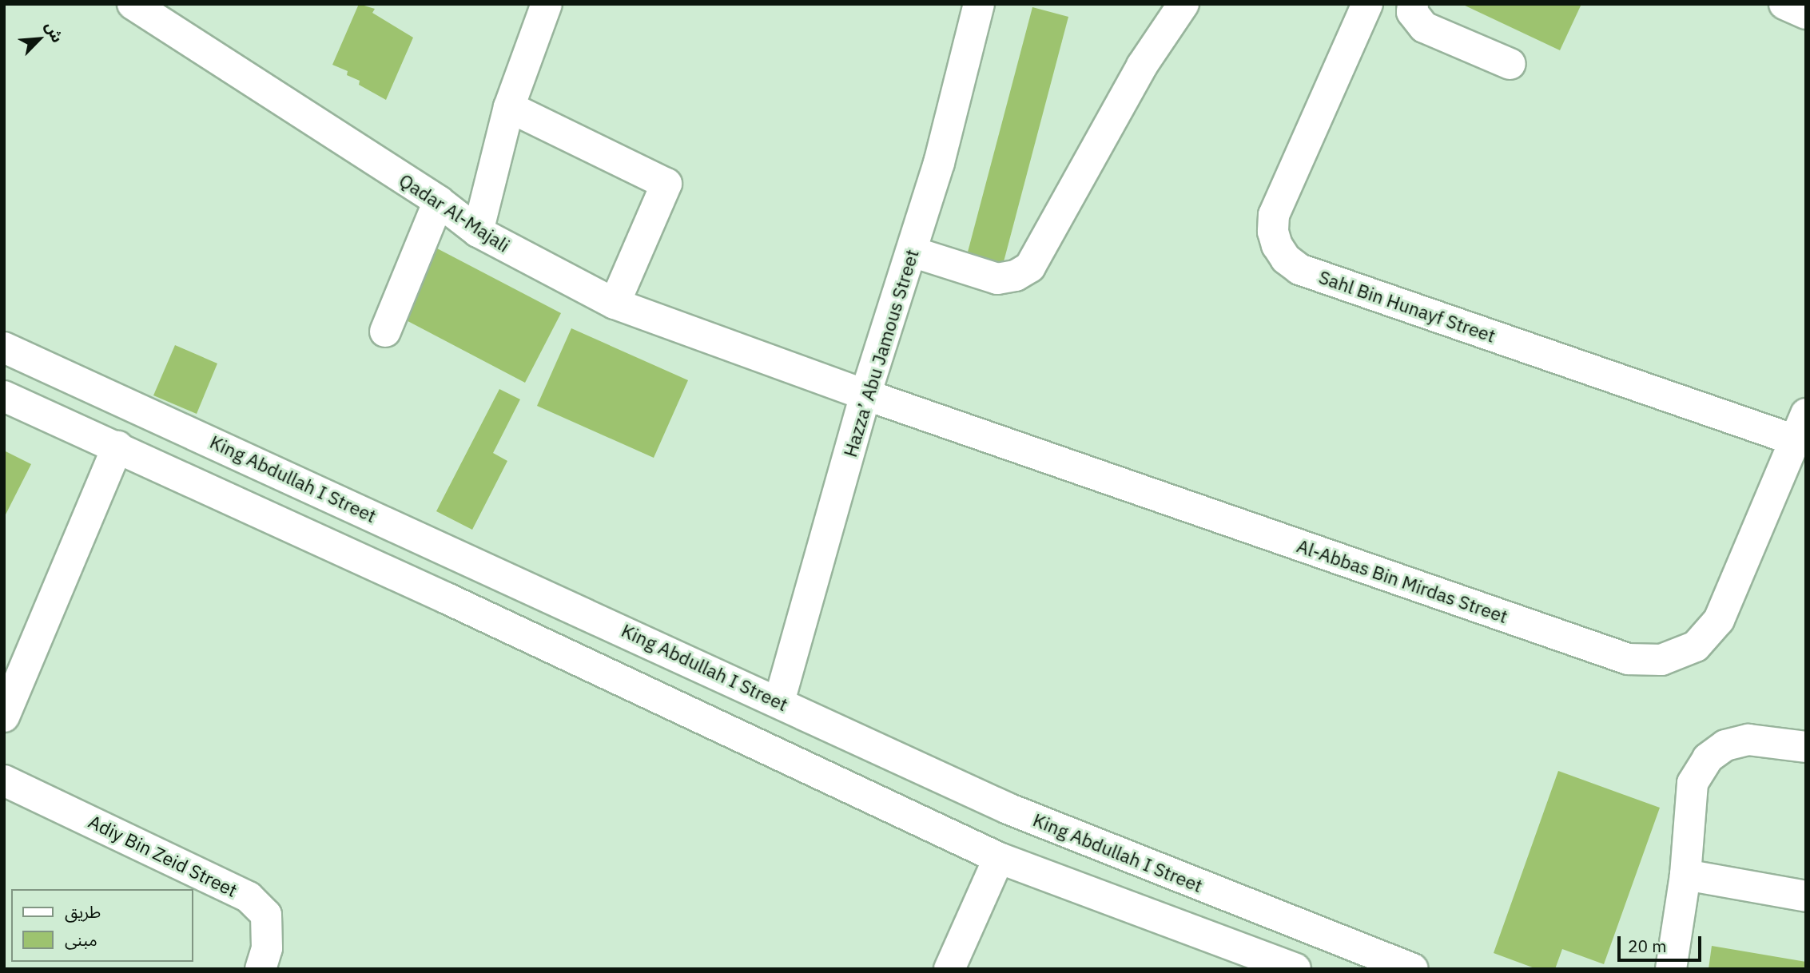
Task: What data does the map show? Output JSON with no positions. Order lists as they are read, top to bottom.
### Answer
{
  "streets": {
    "street": [
      "Qadar Al-Majali",
      "Sahl Bin Hunayf Street",
      "Hazza’ Abu Jamous Street",
      "King Abdullah I Street",
      "Al-Abbas Bin Mirdas Street",
      "Adiy Bin Zeid Street"
    ]
  },
  "crossings": [
    ["Qadar Al-Majali", "Hazza’ Abu Jamous Street"],
    ["Qadar Al-Majali", "Al-Abbas Bin Mirdas Street"],
    ["Sahl Bin Hunayf Street", "Al-Abbas Bin Mirdas Street"],
    ["Hazza’ Abu Jamous Street", "King Abdullah I Street"],
    ["Hazza’ Abu Jamous Street", "Al-Abbas Bin Mirdas Street"]
  ],
  "legend": ["طريق", "مبنى"],
  "scale_bar": "20 m",
  "north": "top right"
}
